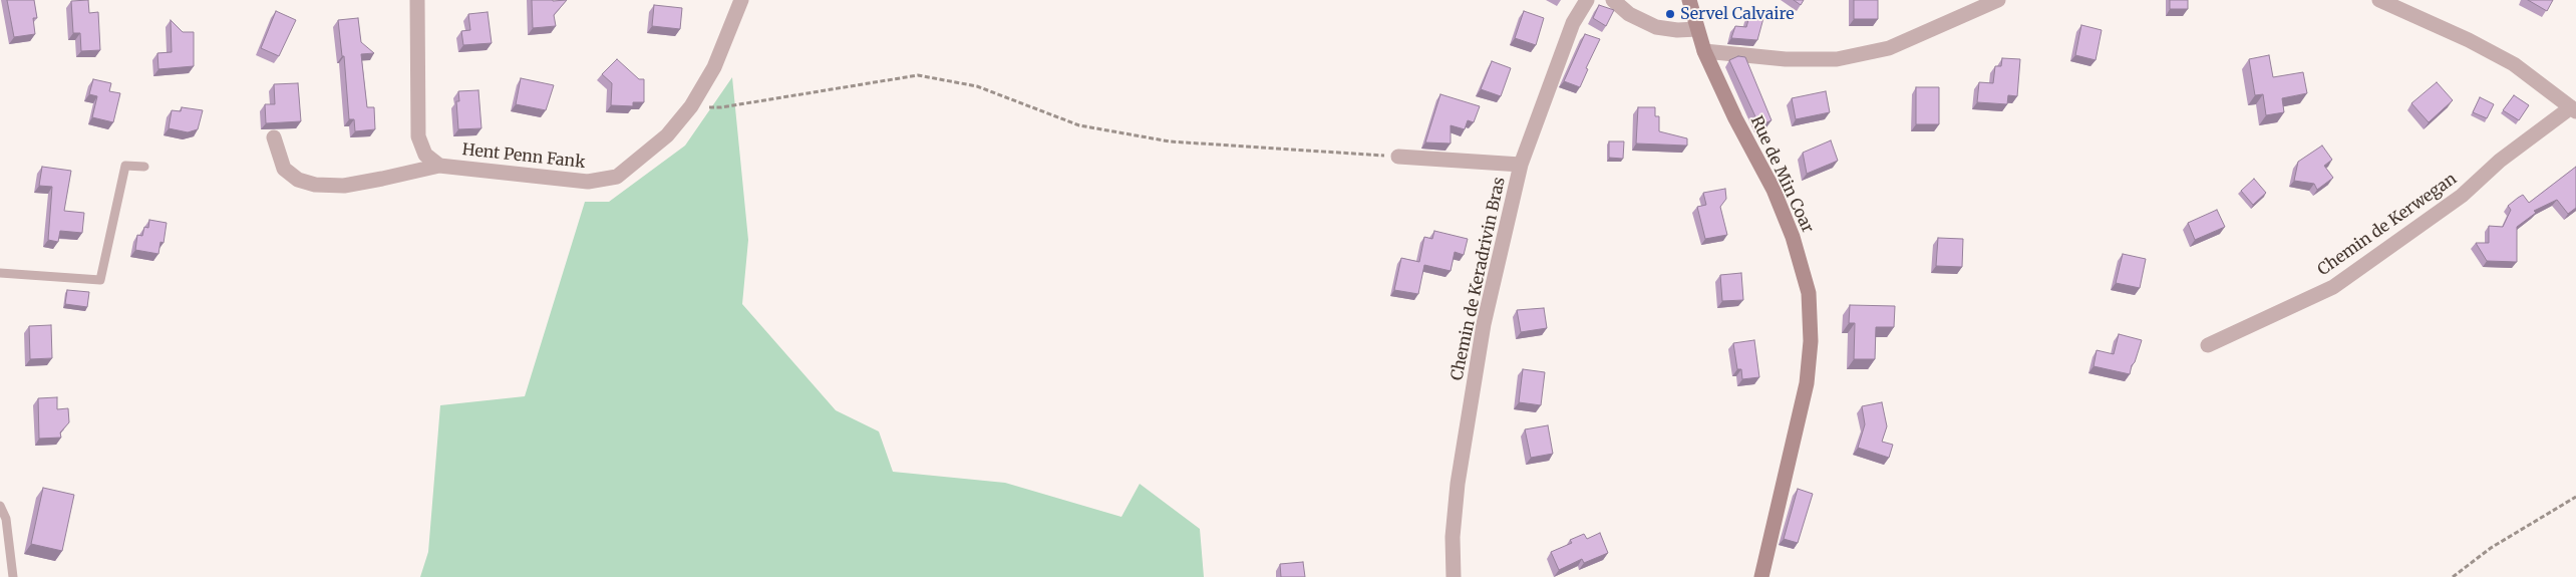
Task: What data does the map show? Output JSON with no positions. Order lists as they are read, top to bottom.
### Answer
{
  "streets": {
    "street": [
      "Hent Penn Fank",
      "Rue de Min Coar",
      "Chemin de Kerwegan",
      "Chemin de Keradrivin Bras"
    ]
  },
  "places": ["Servel Calvaire"]
}
